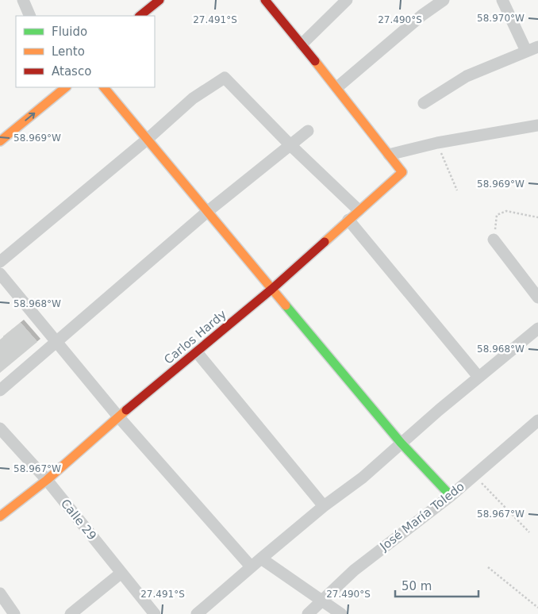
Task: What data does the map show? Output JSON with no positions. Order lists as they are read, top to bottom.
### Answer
{
  "streets": {
    "street": ["Carlos Hardy", "José María Toledo", "Calle 29"]
  },
  "crossings": [
    ["Carlos Hardy", "Calle 29"]
  ],
  "legend": ["Fluido", "Lento", "Atasco"],
  "scale_bar": "50 m",
  "coordinates": [
    "58.970°W",
    "27.491°S",
    "27.490°S",
    "58.969°W",
    "58.968°W",
    "58.967°W"
  ]
}
